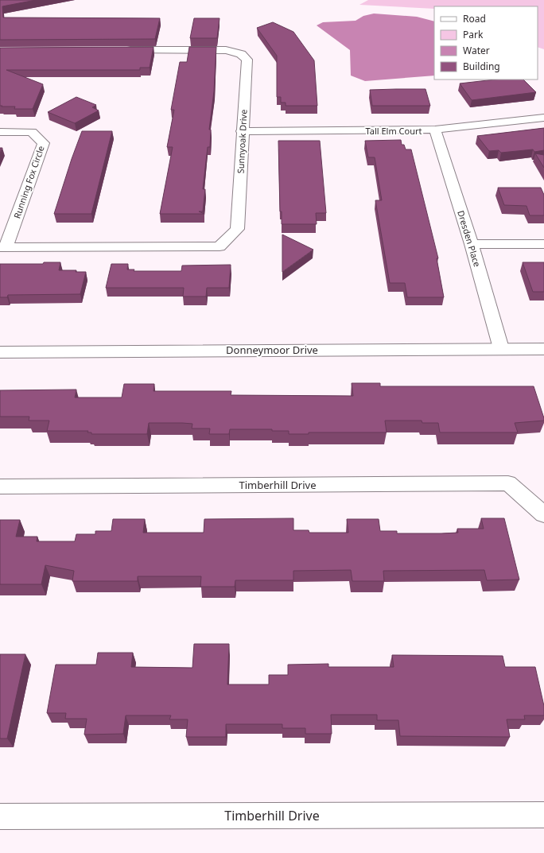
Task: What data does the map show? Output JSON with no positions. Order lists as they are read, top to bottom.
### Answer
{
  "streets": {
    "street": [
      "Tall Elm Court",
      "Sunnyoak Drive",
      "Running Fox Circle",
      "Dresden Place",
      "Donneymoor Drive",
      "Timberhill Drive"
    ]
  },
  "crossings": [
    ["Tall Elm Court", "Sunnyoak Drive"],
    ["Tall Elm Court", "Dresden Place"],
    ["Sunnyoak Drive", "Running Fox Circle"],
    ["Dresden Place", "Donneymoor Drive"]
  ],
  "legend": [
    "Road",
    "Park",
    "Water",
    "Building"
  ]
}
